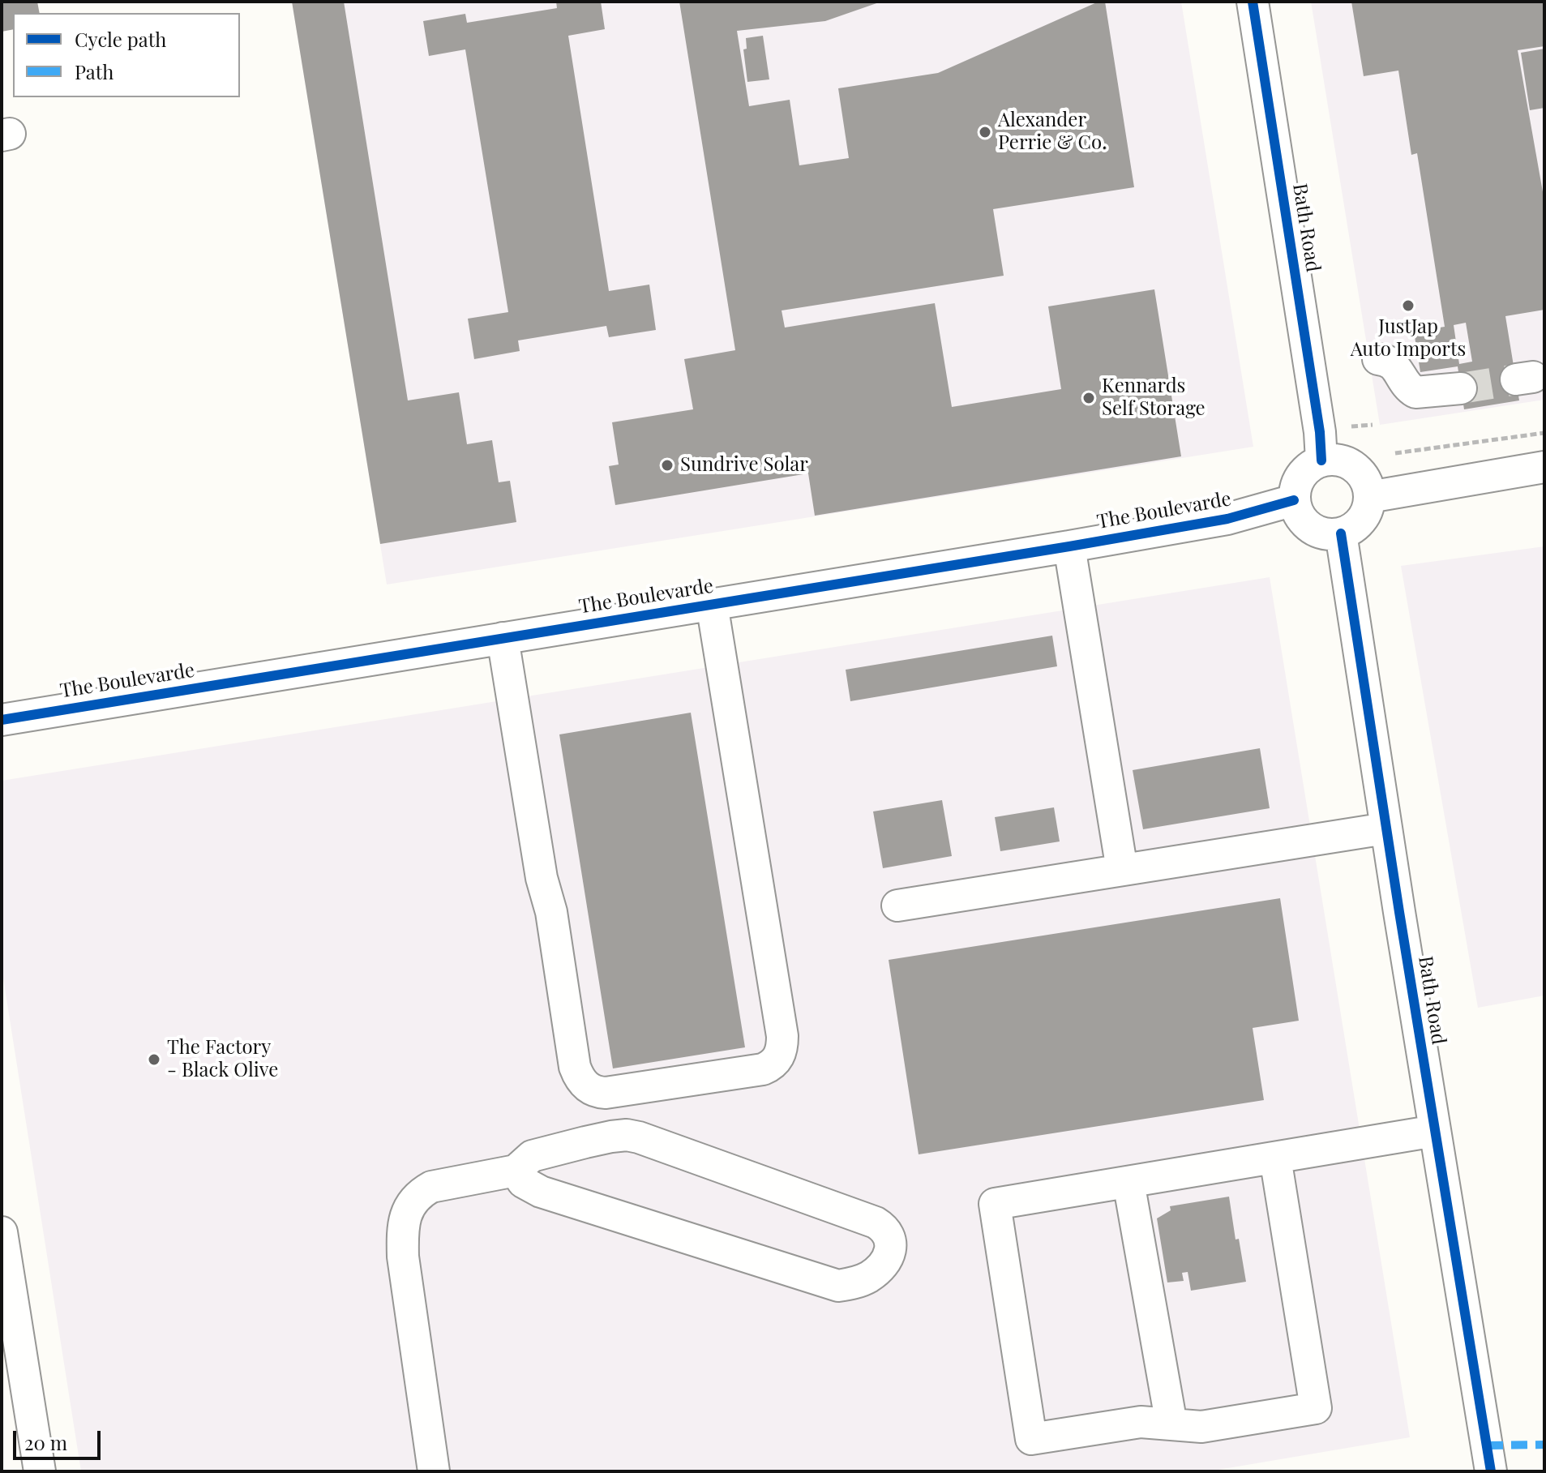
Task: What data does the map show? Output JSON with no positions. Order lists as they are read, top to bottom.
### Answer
{
  "streets": {
    "street": ["Bath Road", "The Boulevarde"]
  },
  "crossings": [
    ["Bath Road", "The Boulevarde"]
  ],
  "places": [
    "Alexander Perrie & Co.",
    "JustJap Auto Imports",
    "Kennards Self Storage",
    "Sundrive Solar",
    "The Factory - Black Olive"
  ],
  "legend": ["Cycle path", "Path"],
  "scale_bar": "20 m"
}
